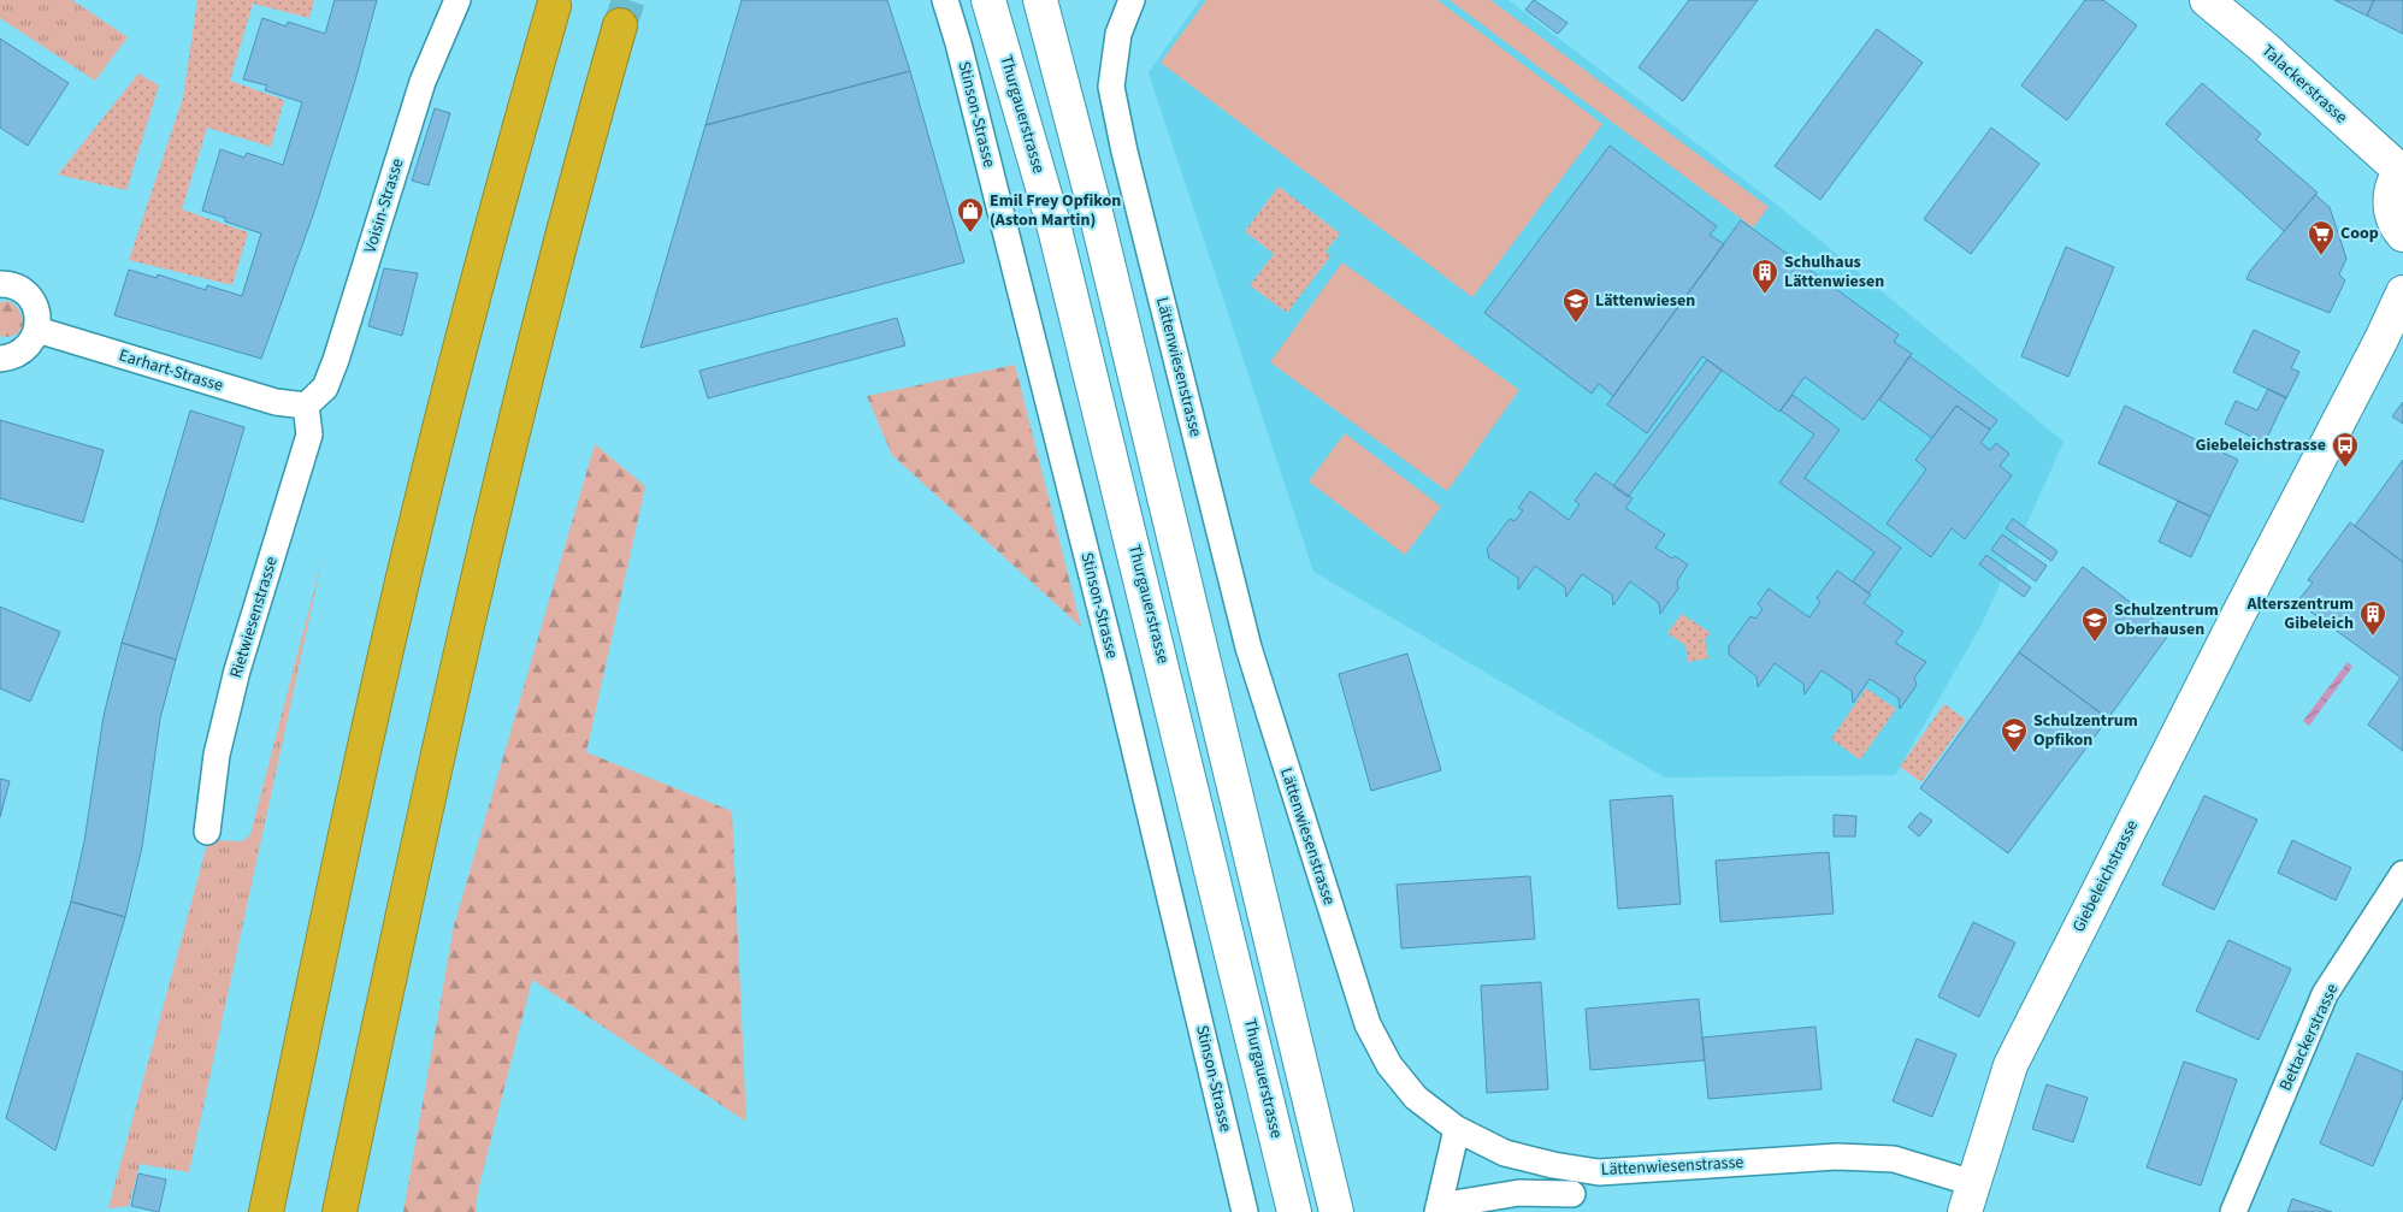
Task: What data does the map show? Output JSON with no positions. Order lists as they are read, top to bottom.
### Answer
{
  "streets": {
    "main road": ["Talackerstrasse", "Thurgauerstrasse", "Giebeleichstrasse"],
    "street": [
      "Stinson-Strasse",
      "Voisin-Strasse",
      "Lättenwiesenstrasse",
      "Earhart-Strasse",
      "Rietwiesenstrasse",
      "Bettackerstrasse"
    ]
  },
  "crossings": [
    ["Voisin-Strasse", "Earhart-Strasse"],
    ["Voisin-Strasse", "Rietwiesenstrasse"],
    ["Lättenwiesenstrasse", "Giebeleichstrasse"],
    ["Earhart-Strasse", "Rietwiesenstrasse"]
  ],
  "places": {
    "shop": ["Emil Frey Opfikon (Aston Martin)"],
    "supermarket": ["Coop"],
    "building": ["Schulhaus Lättenwiesen", "Alterszentrum Gibeleich"],
    "school or university": ["Lättenwiesen", "Schulzentrum Oberhausen", "Schulzentrum Opfikon"],
    "bus stop": ["Giebeleichstrasse"]
  }
}
